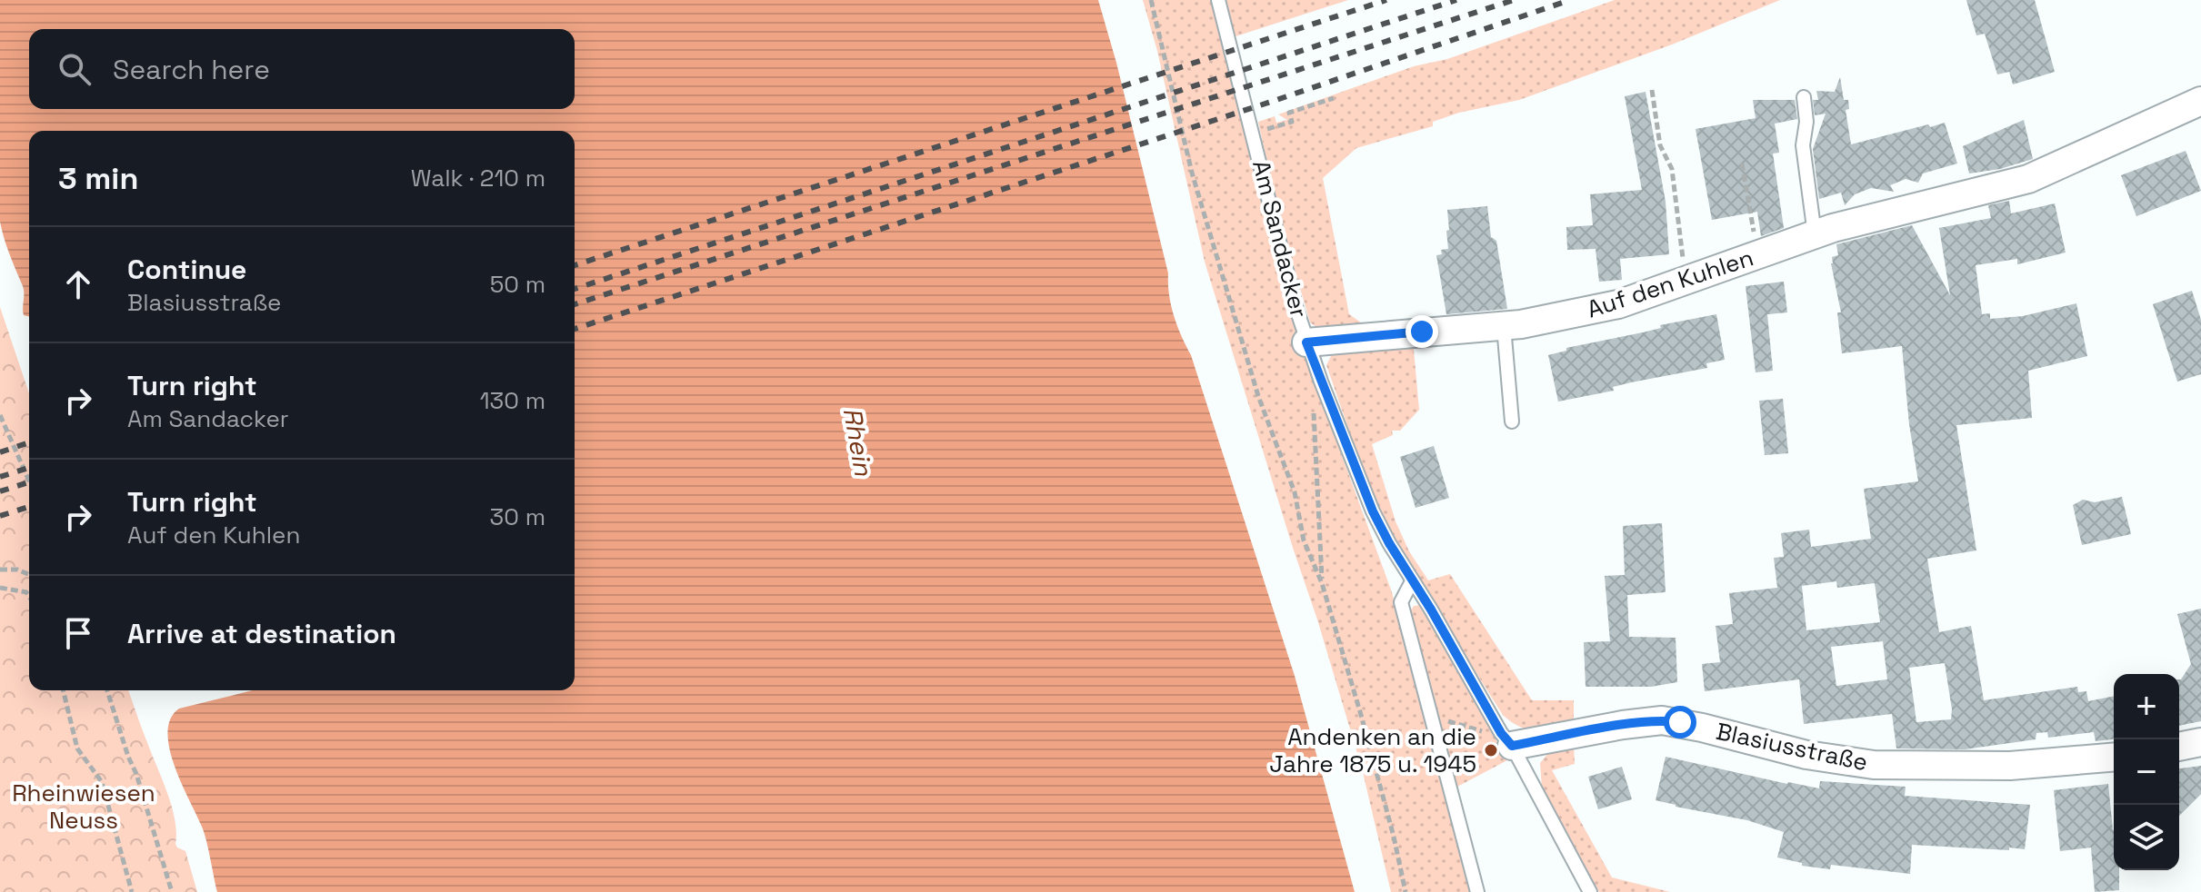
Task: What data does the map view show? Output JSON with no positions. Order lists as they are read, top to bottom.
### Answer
{
  "streets": {
    "street": ["Auf den Kuhlen", "Blasiusstraße"],
    "lane": ["Am Sandacker"]
  },
  "crossings": [
    ["Am Sandacker", "Auf den Kuhlen"],
    ["Am Sandacker", "Blasiusstraße"]
  ],
  "water": ["Rhein"],
  "parks": ["Rheinwiesen Neuss"],
  "places": ["Andenken an die Jahre 1875 u. 1945"],
  "page": {
    "search": "Search here",
    "heading": ["3 min", "Walk · 210 m"],
    "list": [
      ["Continue", "Blasiusstraße", "50 m"],
      ["Turn right", "Am Sandacker", "130 m"],
      ["Turn right", "Auf den Kuhlen", "30 m"],
      "Arrive at destination"
    ],
    "map_buttons": ["+", "−"]
  }
}
